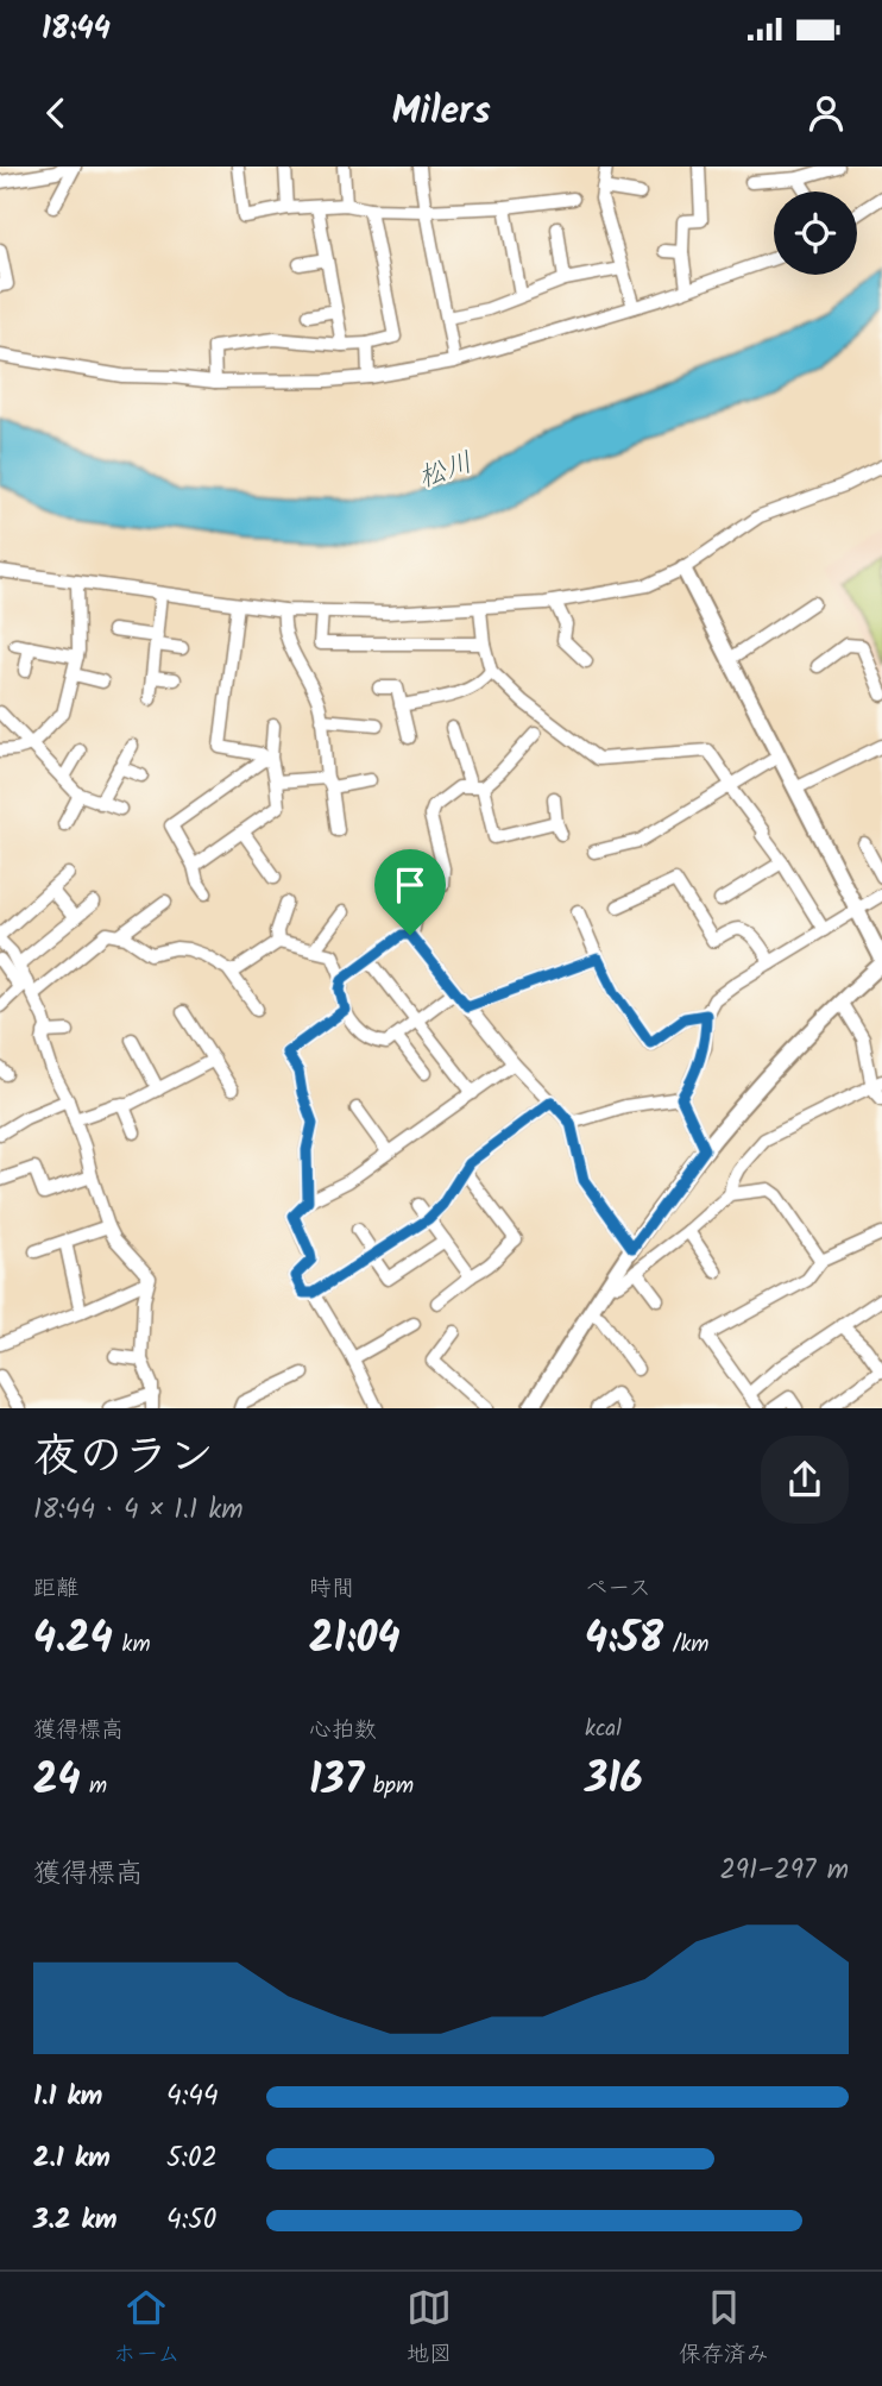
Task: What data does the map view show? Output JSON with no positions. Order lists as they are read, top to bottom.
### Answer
{
  "water": ["松川"],
  "page": {
    "status": "18:44",
    "header": "Milers",
    "heading": ["夜のラン", "18:44 · 4 × 1.1 km"],
    "stats": [
      ["距離", "4.24 km"],
      ["時間", "21:04"],
      ["ペース", "4:58 /km"],
      ["獲得標高", "24 m"],
      ["心拍数", "137 bpm"],
      ["kcal", "316"]
    ],
    "chart": ["獲得標高", "291–297 m"],
    "list": [
      {
        "name": "1.1 km",
        "note": "4:44"
      },
      {
        "name": "2.1 km",
        "note": "5:02"
      },
      {
        "name": "3.2 km",
        "note": "4:50"
      }
    ],
    "tabs": ["ホーム", "地図", "保存済み"]
  }
}
